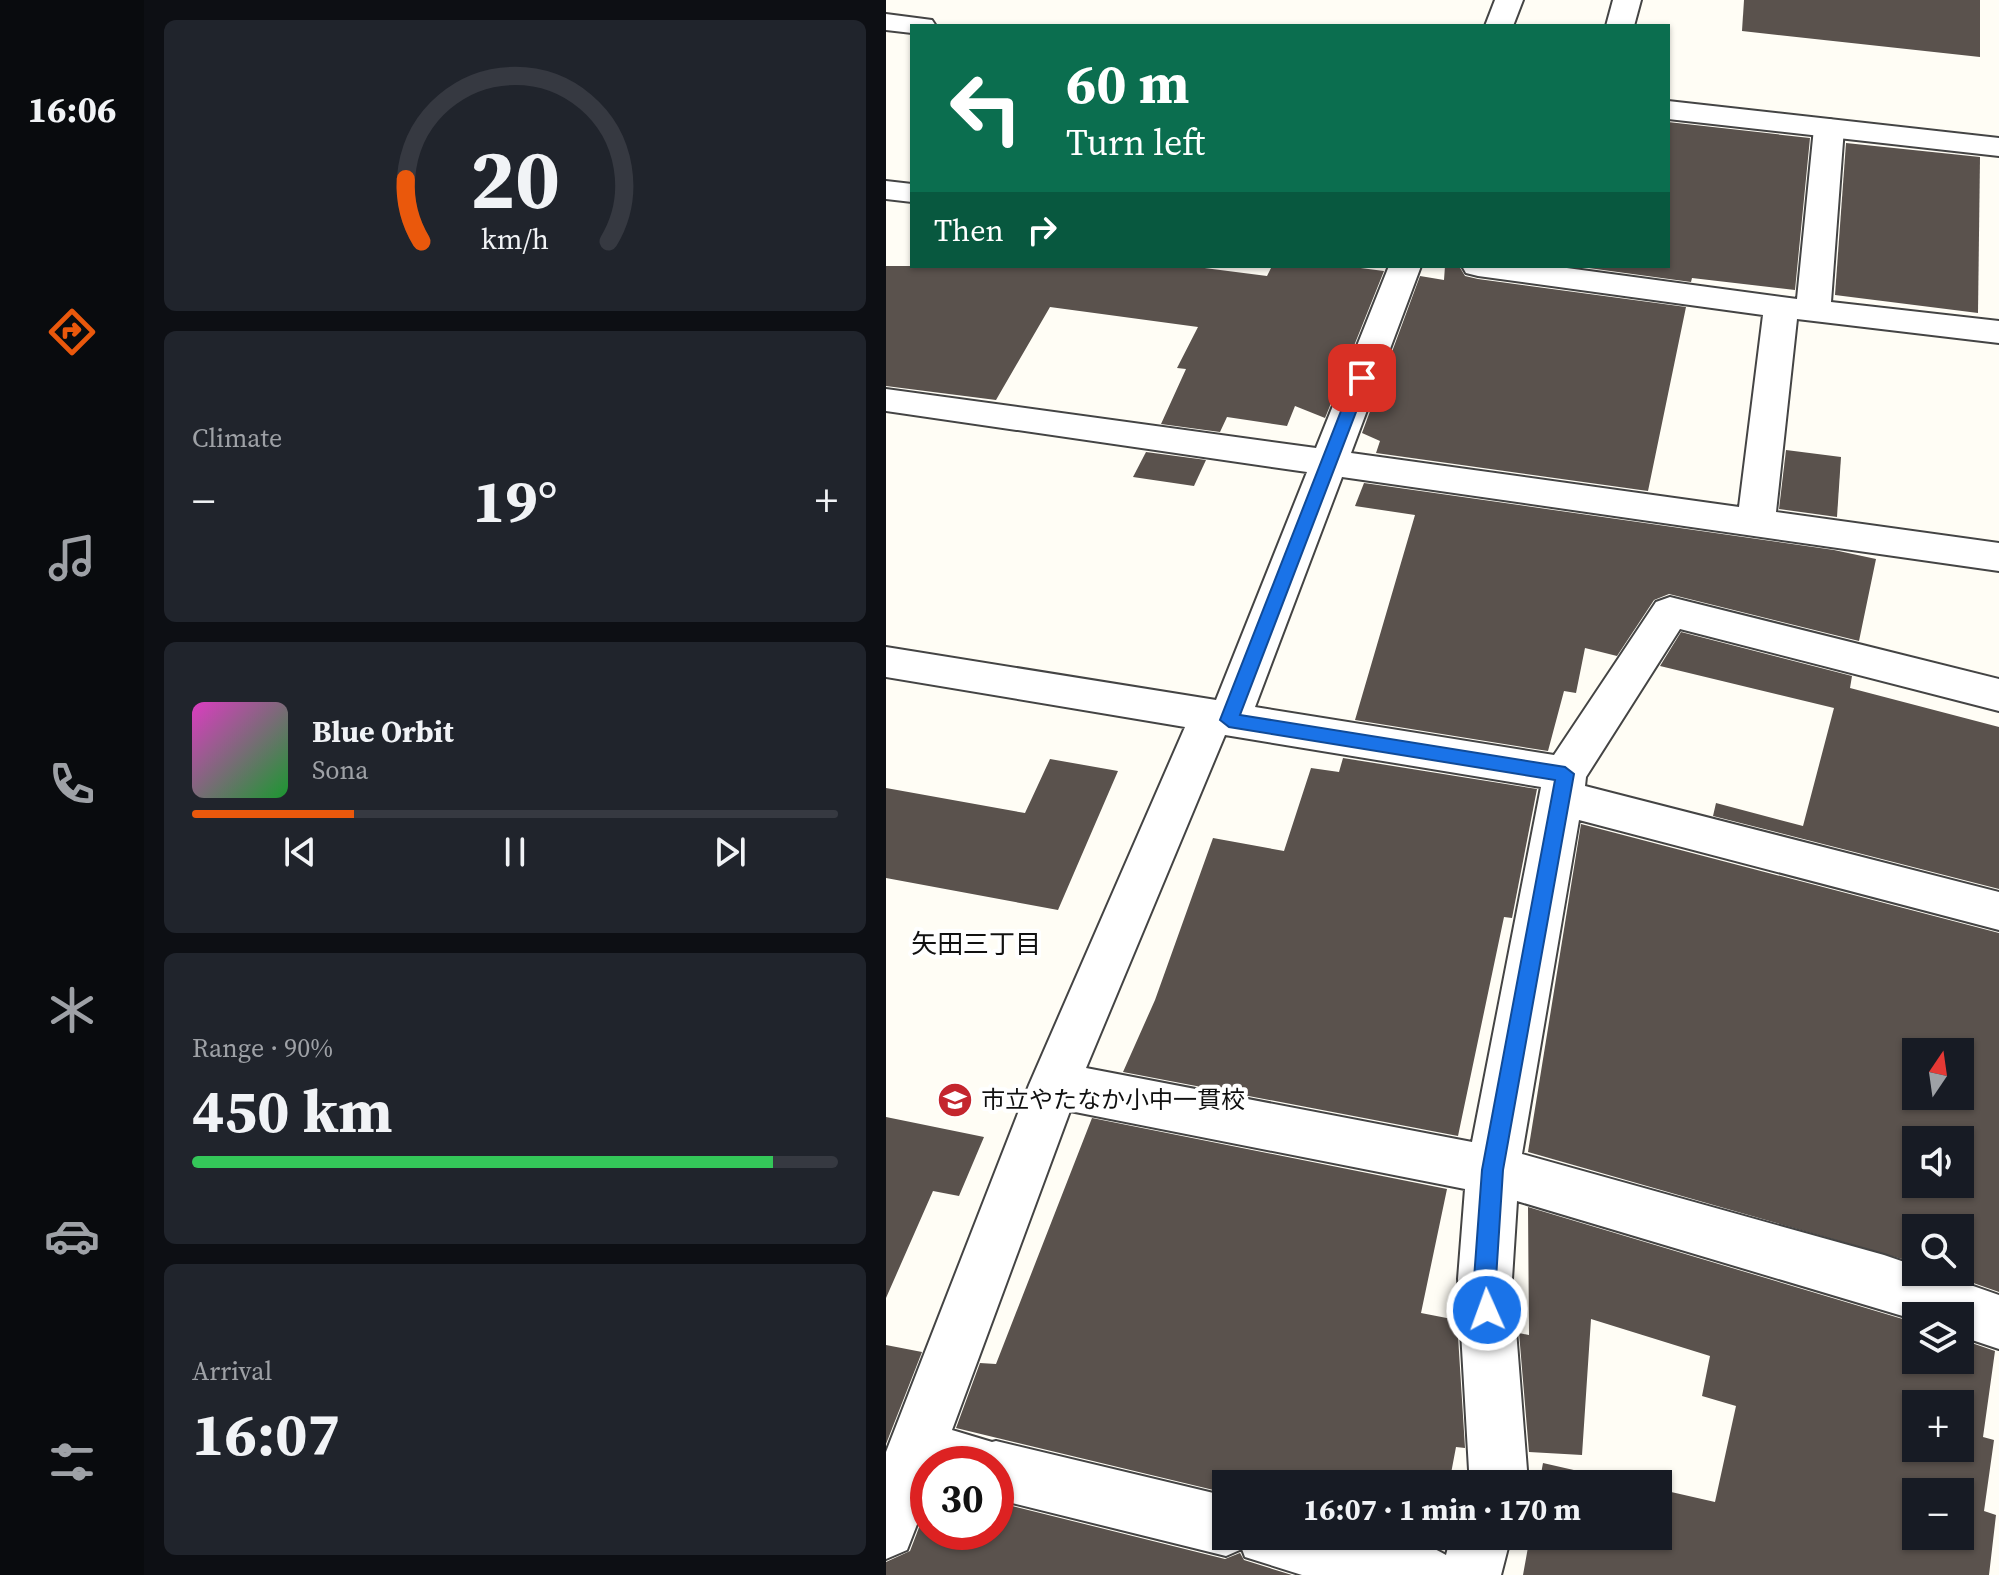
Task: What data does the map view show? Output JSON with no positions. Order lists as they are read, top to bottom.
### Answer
{
  "districts": ["矢田三丁目"],
  "places": {
    "school or university": ["市立やたなか小中一貫校"]
  },
  "north": "top",
  "page": {
    "tabs": "16:06",
    "turn": ["60 m", "Turn left"],
    "then": "Then",
    "tile": [
      "Climate",
      ["Range · 90%", "450 km"],
      ["Arrival", "16:07"]
    ],
    "heat": ["−", "19°", "+"],
    "song": ["Blue Orbit", "Sona"],
    "map_buttons": ["+", "−"],
    "limit": "30",
    "trip": "16:07 · 1 min · 170 m",
    "gauge": ["20", "km/h"]
  }
}
